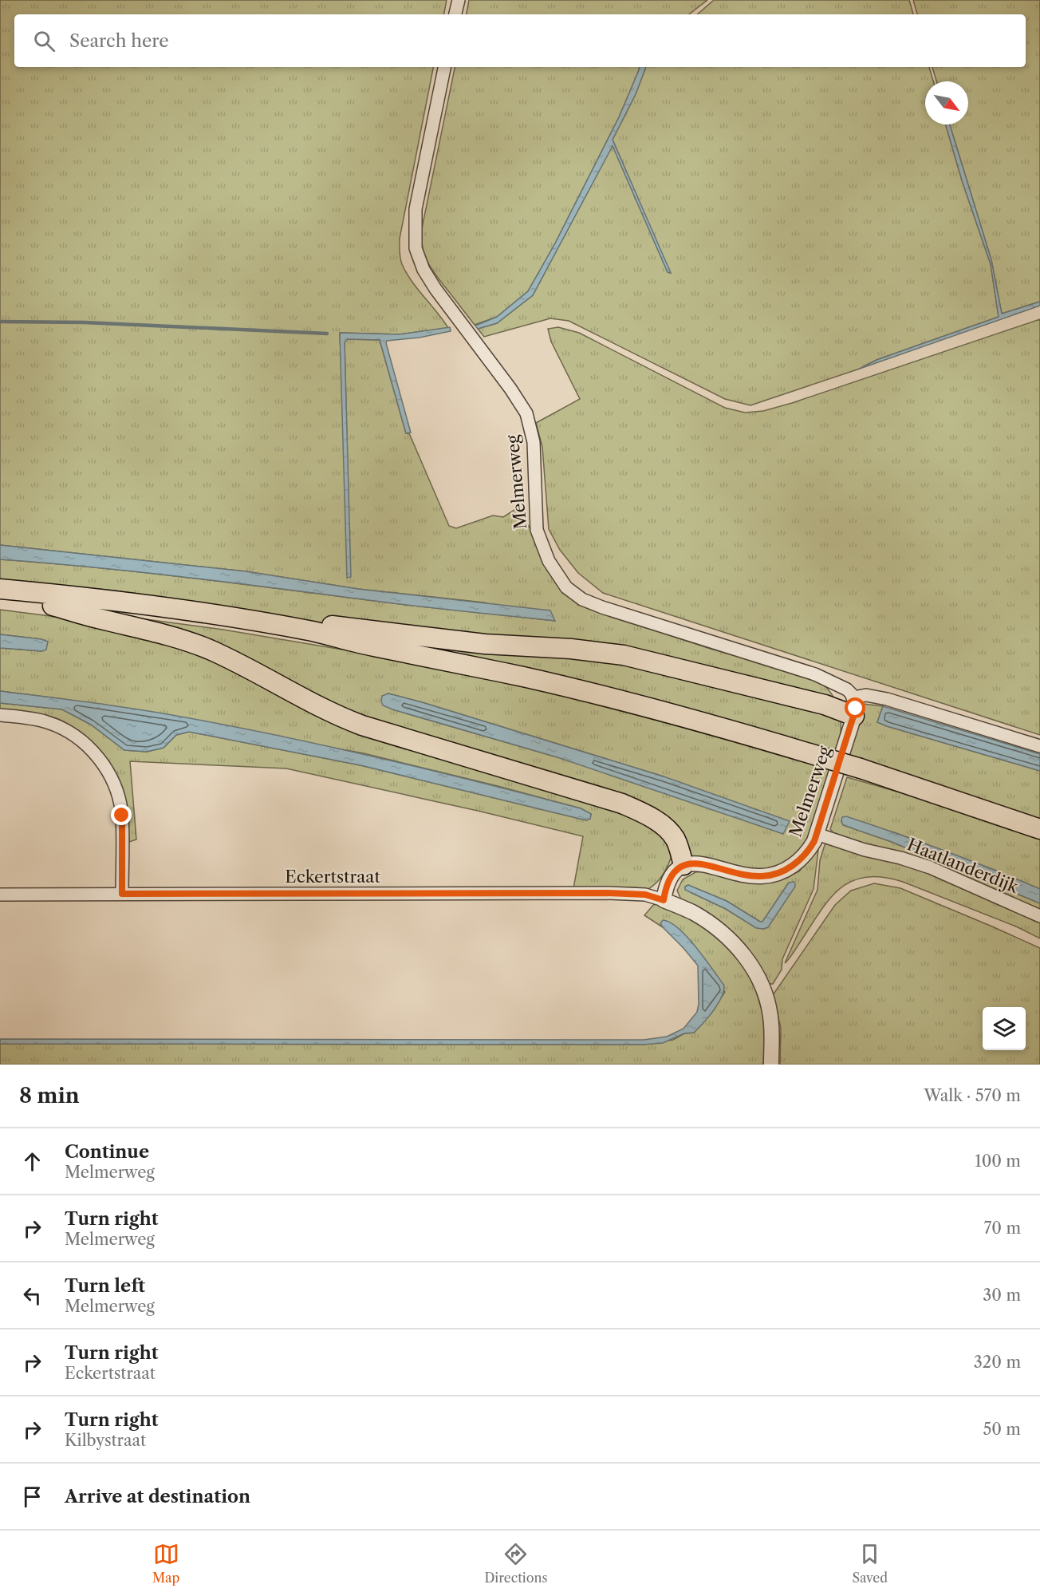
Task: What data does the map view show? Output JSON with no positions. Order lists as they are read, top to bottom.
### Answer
{
  "streets": {
    "street": ["Melmerweg", "Haatlanderdijk", "Eckertstraat"]
  },
  "crossings": [
    ["Melmerweg", "Haatlanderdijk"]
  ],
  "north": "bottom right",
  "page": {
    "search": "Search here",
    "heading": ["8 min", "Walk · 570 m"],
    "list": [
      ["Continue", "Melmerweg", "100 m"],
      ["Turn right", "Melmerweg", "70 m"],
      ["Turn left", "Melmerweg", "30 m"],
      ["Turn right", "Eckertstraat", "320 m"],
      ["Turn right", "Kilbystraat", "50 m"],
      "Arrive at destination"
    ],
    "nav": ["Map", "Directions", "Saved"]
  }
}
